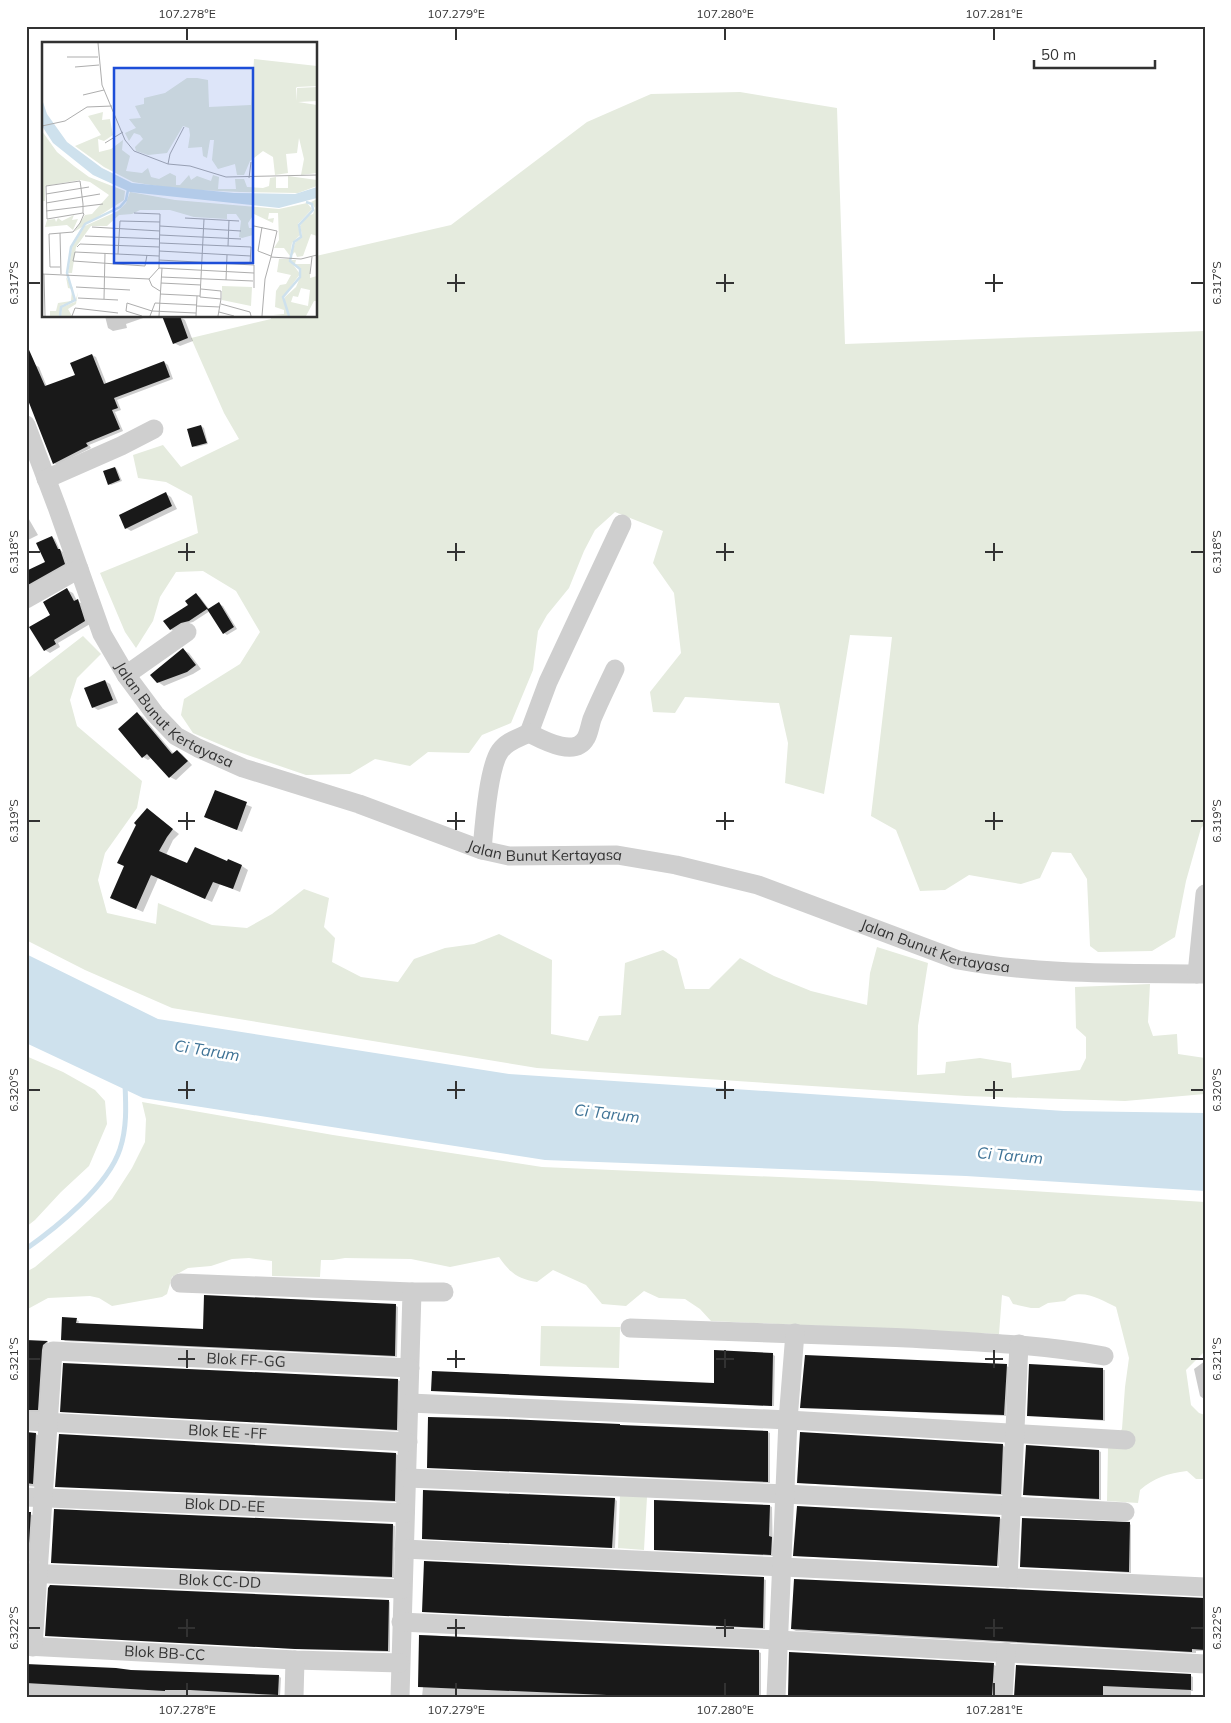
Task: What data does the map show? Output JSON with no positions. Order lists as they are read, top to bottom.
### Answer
{
  "streets": {
    "street": [
      "Jalan Bunut Kertayasa",
      "Blok FF-GG",
      "Blok EE -FF",
      "Blok DD-EE",
      "Blok CC-DD",
      "Blok BB-CC"
    ]
  },
  "crossings": [
    ["Blok FF-GG", "Blok EE -FF"]
  ],
  "water": ["Ci Tarum"],
  "scale_bar": "50 m",
  "coordinates": [
    "107.278°E",
    "107.279°E",
    "107.280°E",
    "107.281°E",
    "6.317°S",
    "6.318°S",
    "6.319°S",
    "6.320°S",
    "6.321°S",
    "6.322°S"
  ]
}
